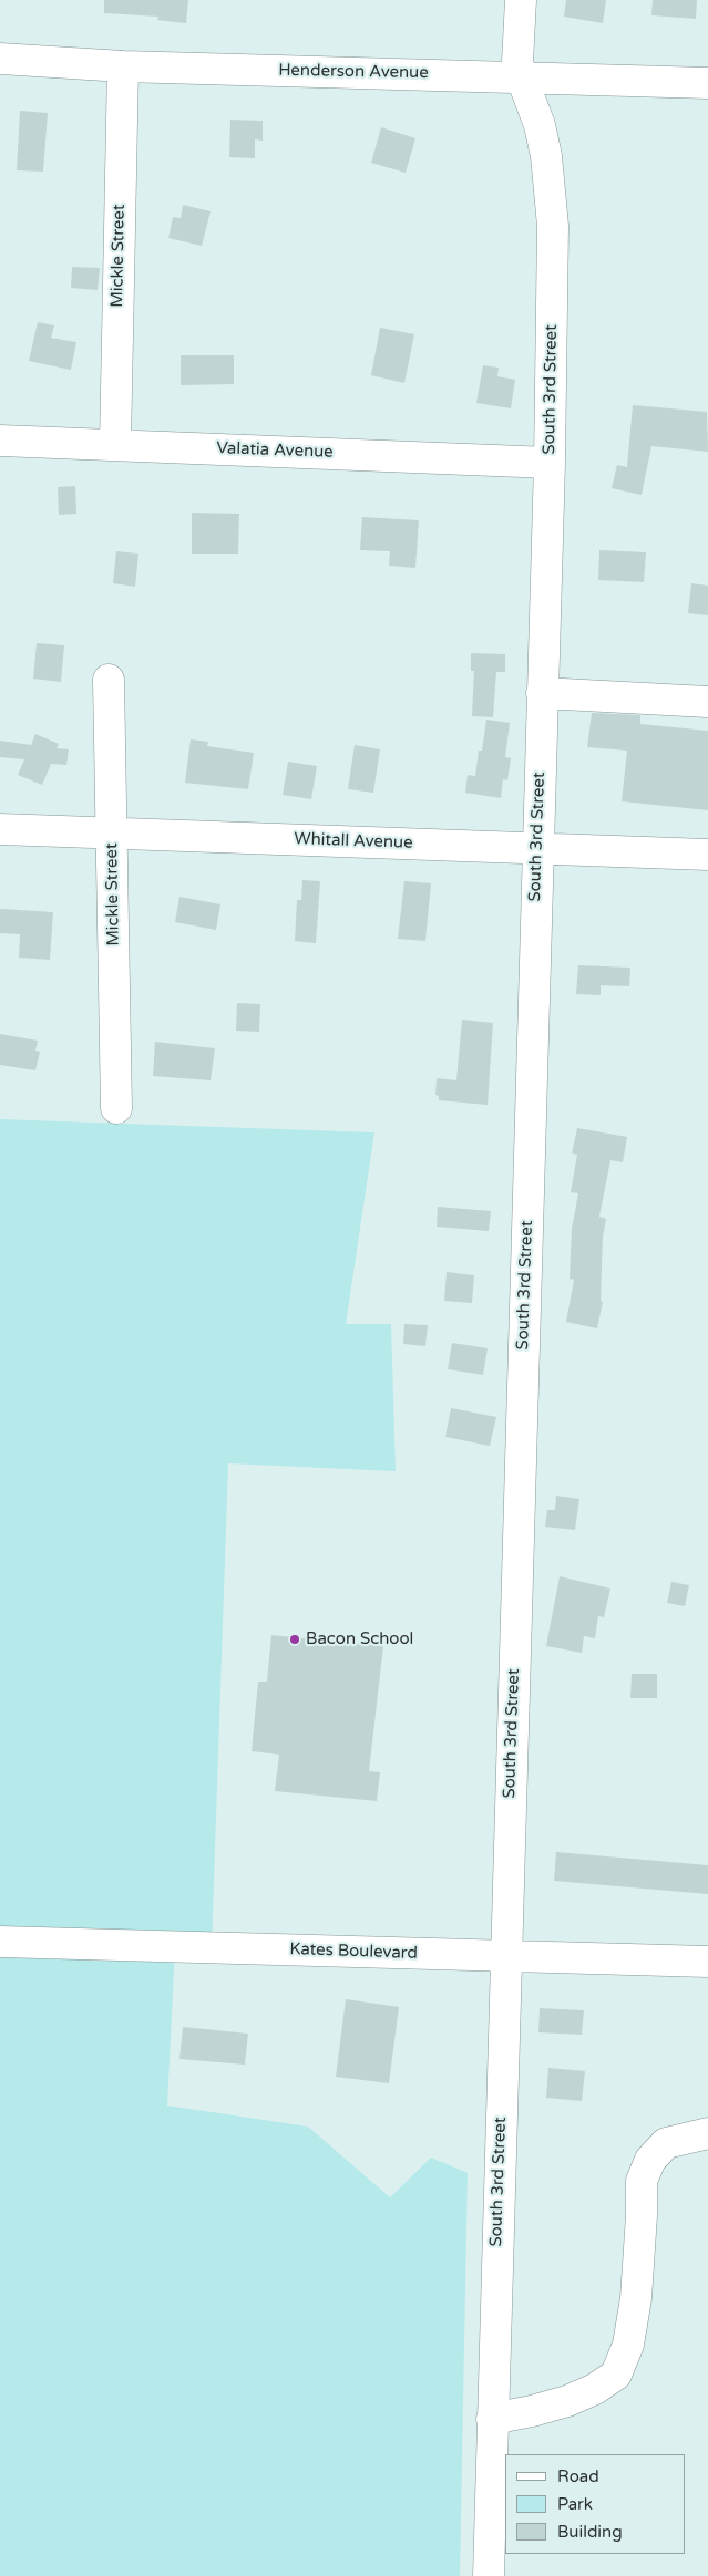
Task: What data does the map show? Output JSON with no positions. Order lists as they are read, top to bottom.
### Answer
{
  "streets": {
    "street": [
      "Henderson Avenue",
      "Mickle Street",
      "South 3rd Street",
      "Valatia Avenue",
      "Whitall Avenue",
      "Kates Boulevard"
    ]
  },
  "crossings": [
    ["Henderson Avenue", "Mickle Street"],
    ["Henderson Avenue", "South 3rd Street"],
    ["Mickle Street", "Valatia Avenue"],
    ["Mickle Street", "Whitall Avenue"],
    ["South 3rd Street", "Valatia Avenue"],
    ["South 3rd Street", "Whitall Avenue"],
    ["South 3rd Street", "Kates Boulevard"]
  ],
  "places": ["Bacon School"],
  "legend": ["Road", "Park", "Building"]
}
